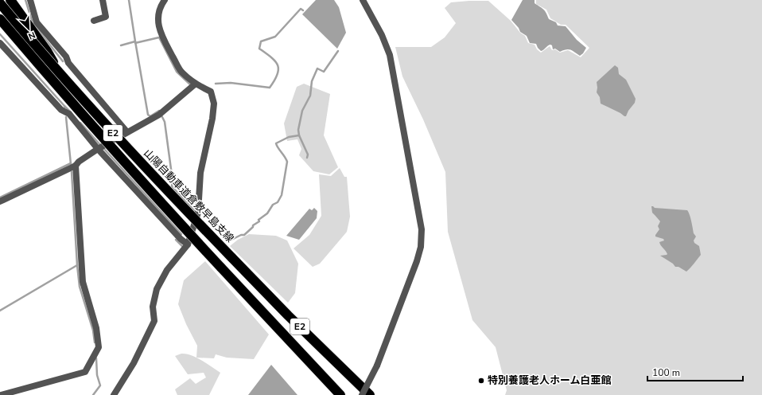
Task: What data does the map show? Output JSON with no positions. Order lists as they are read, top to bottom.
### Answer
{
  "streets": {
    "highway": ["E2", "山陽自動車道倉敷早島支線"]
  },
  "places": ["特別養護老人ホーム白亜館"],
  "scale_bar": "100 m",
  "north": "bottom right"
}
